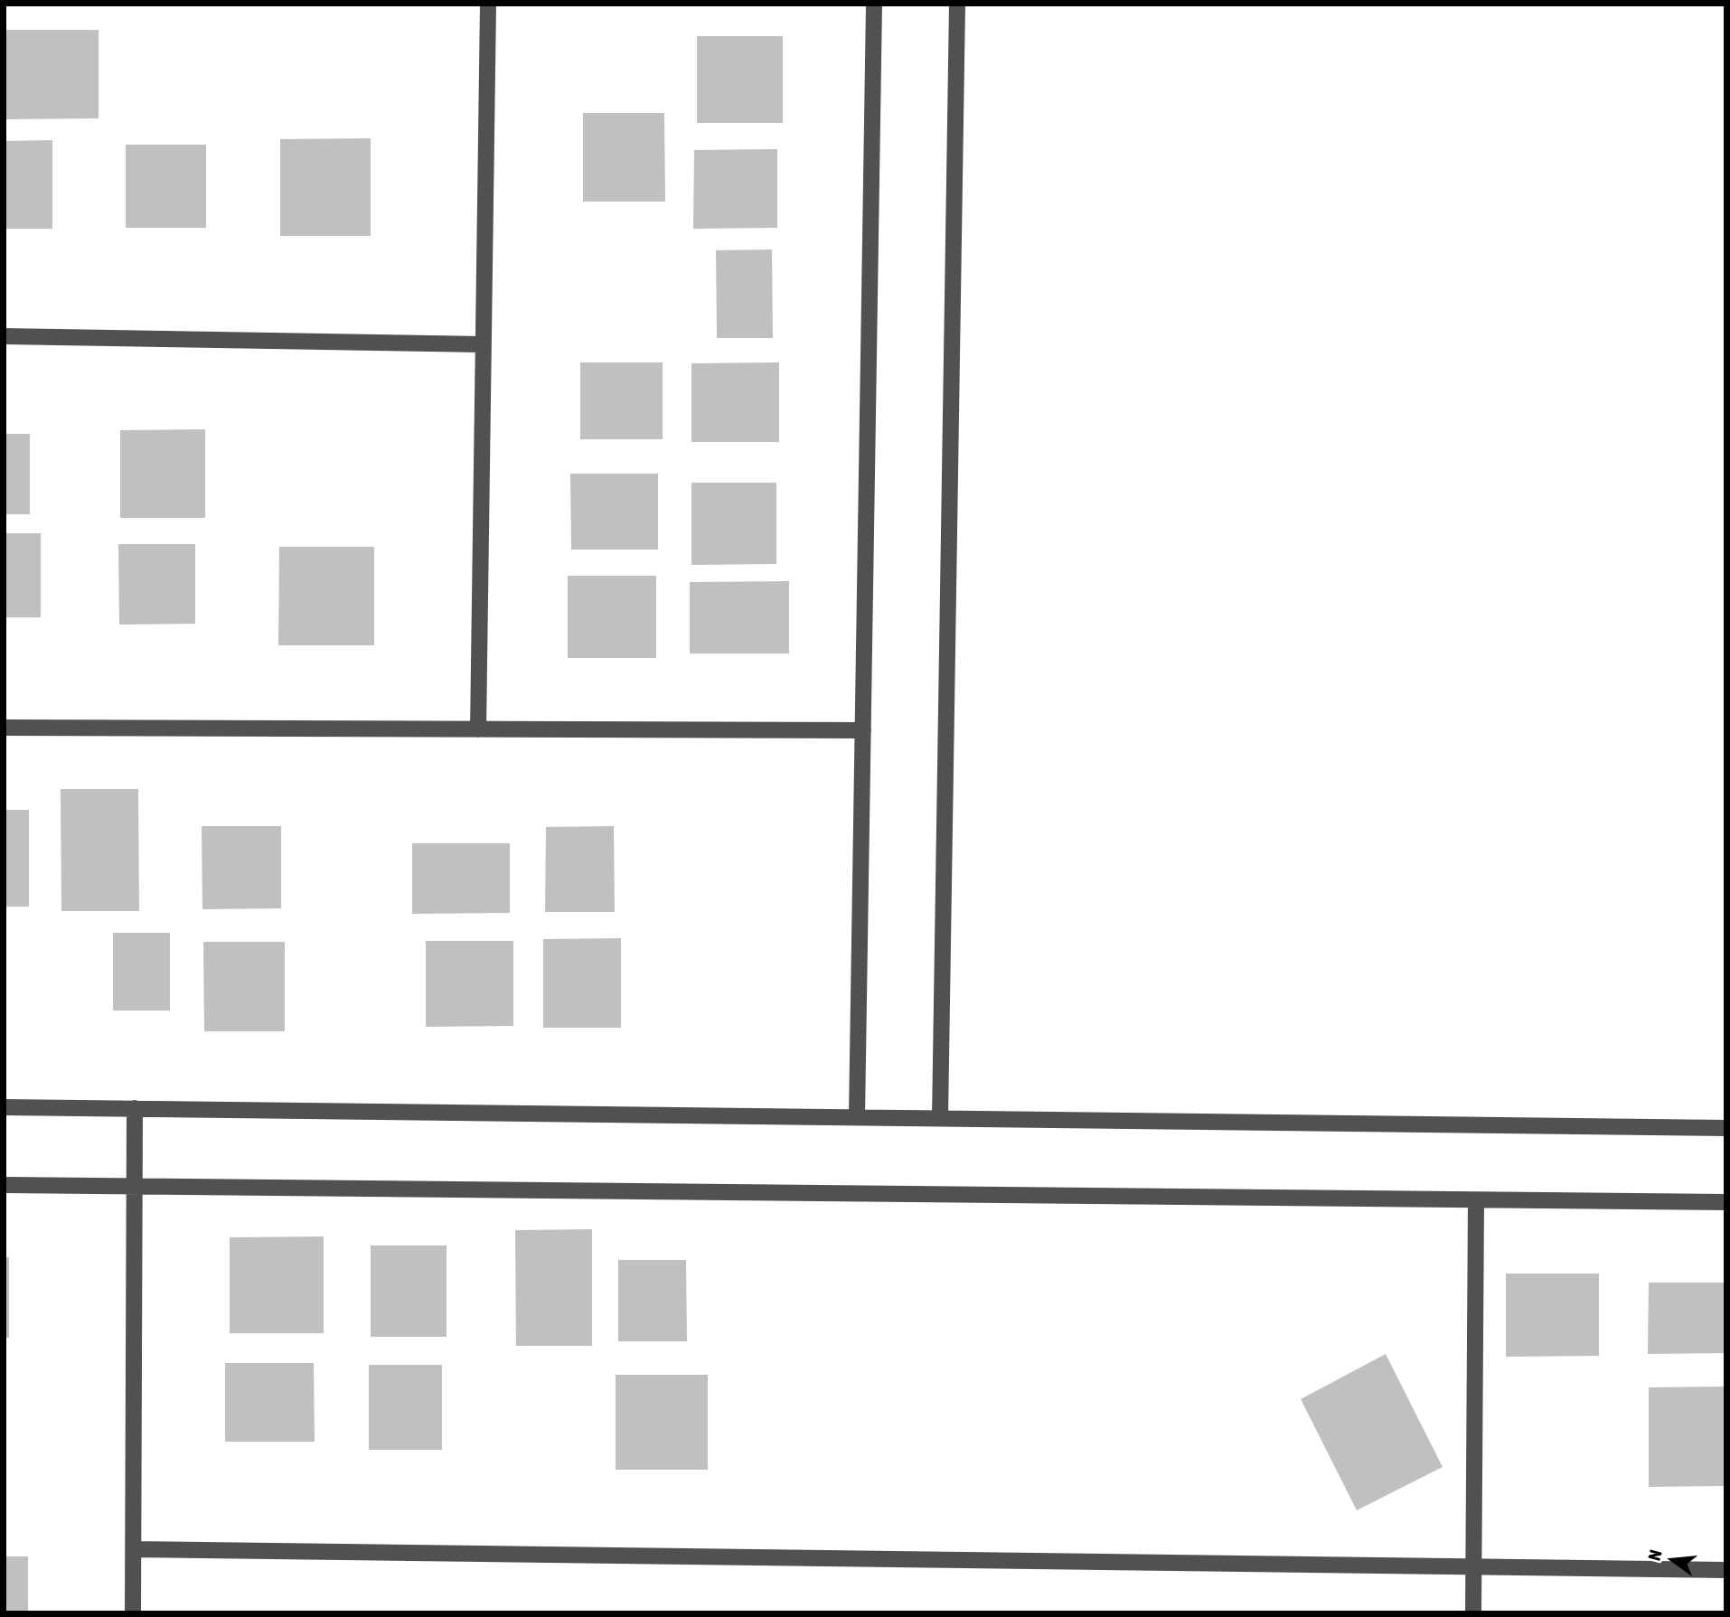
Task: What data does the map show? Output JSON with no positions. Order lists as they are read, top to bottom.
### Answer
{
  "north": "left"
}
